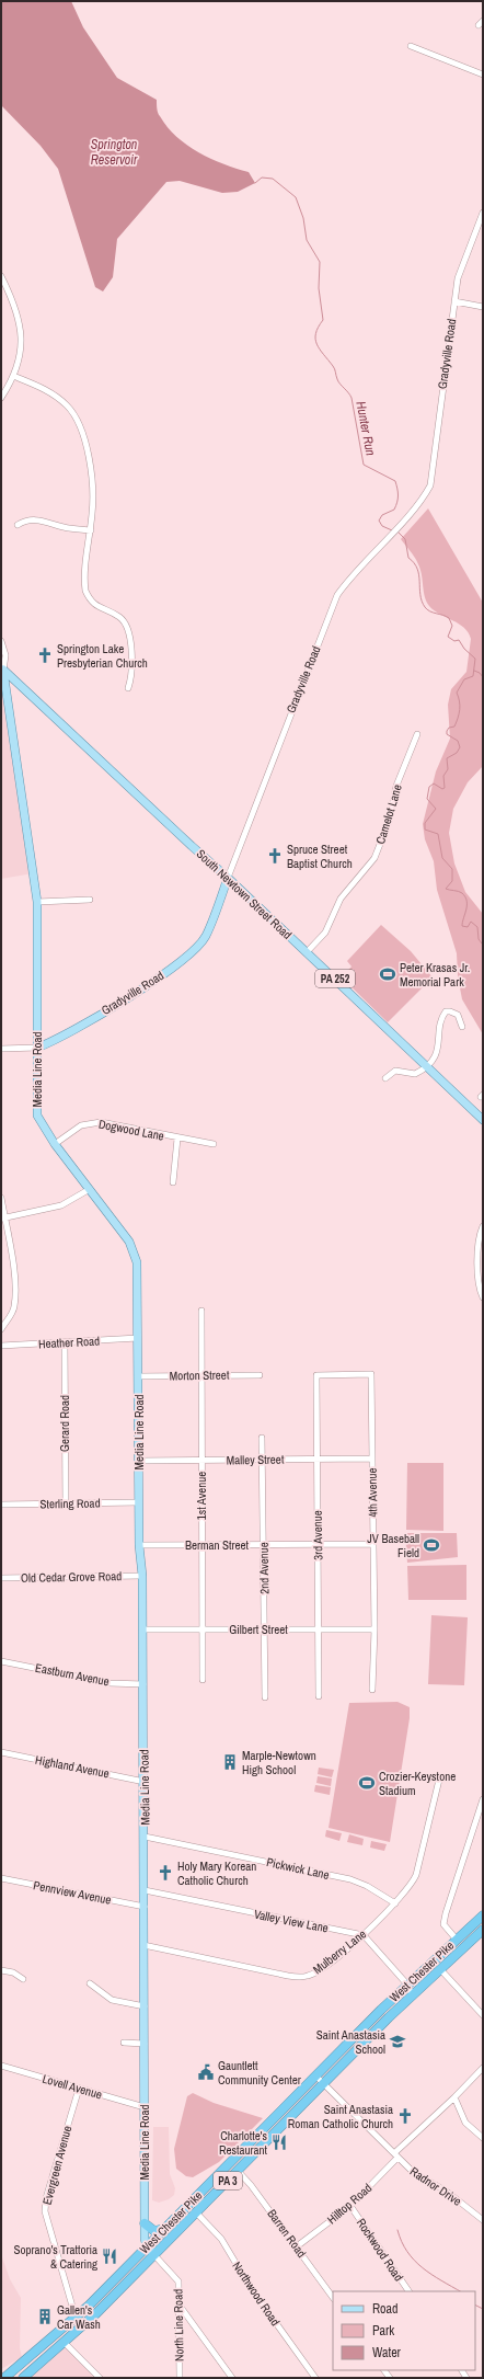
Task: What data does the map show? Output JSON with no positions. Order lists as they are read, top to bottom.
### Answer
{
  "streets": {
    "highway": ["West Chester Pike", "PA 3"],
    "main road": [
      "Gradyville Road",
      "South Newtown Street Road",
      "PA 252",
      "Media Line Road"
    ],
    "street": [
      "Camelot Lane",
      "Dogwood Lane",
      "Heather Road",
      "Morton Street",
      "Gerard Road",
      "Malley Street",
      "4th Avenue",
      "1st Avenue",
      "Sterling Road",
      "3rd Avenue",
      "Berman Street",
      "2nd Avenue",
      "Old Cedar Grove Road",
      "Gilbert Street",
      "Eastburn Avenue",
      "Highland Avenue",
      "Pickwick Lane",
      "Pennview Avenue",
      "Valley View Lane",
      "Mulberry Lane",
      "Lovell Avenue",
      "Evergreen Avenue",
      "Radnor Drive",
      "Hilltop Road",
      "Barren Road",
      "Rockwood Road",
      "Northwood Road",
      "North Line Road"
    ]
  },
  "crossings": [
    ["Gradyville Road", "South Newtown Street Road"],
    ["Gradyville Road", "Media Line Road"],
    ["Camelot Lane", "South Newtown Street Road"],
    ["South Newtown Street Road", "Media Line Road"],
    ["Media Line Road", "Dogwood Lane"],
    ["Media Line Road", "Heather Road"],
    ["Media Line Road", "Morton Street"],
    ["Media Line Road", "Malley Street"],
    ["Media Line Road", "Sterling Road"],
    ["Media Line Road", "Berman Street"],
    ["Media Line Road", "Old Cedar Grove Road"],
    ["Media Line Road", "Gilbert Street"],
    ["Media Line Road", "Eastburn Avenue"],
    ["Media Line Road", "Highland Avenue"],
    ["Media Line Road", "Pickwick Lane"],
    ["Media Line Road", "Pennview Avenue"],
    ["Media Line Road", "Valley View Lane"],
    ["Media Line Road", "Mulberry Lane"],
    ["Media Line Road", "West Chester Pike"],
    ["Media Line Road", "Lovell Avenue"],
    ["Heather Road", "Gerard Road"],
    ["Morton Street", "1st Avenue"],
    ["Gerard Road", "Sterling Road"],
    ["Malley Street", "4th Avenue"],
    ["Malley Street", "1st Avenue"],
    ["Malley Street", "3rd Avenue"],
    ["Malley Street", "2nd Avenue"],
    ["4th Avenue", "3rd Avenue"],
    ["4th Avenue", "Berman Street"],
    ["4th Avenue", "Gilbert Street"],
    ["1st Avenue", "Berman Street"],
    ["1st Avenue", "Gilbert Street"],
    ["3rd Avenue", "Berman Street"],
    ["3rd Avenue", "Gilbert Street"],
    ["Berman Street", "2nd Avenue"],
    ["2nd Avenue", "Gilbert Street"],
    ["Pickwick Lane", "Mulberry Lane"],
    ["Valley View Lane", "Mulberry Lane"],
    ["West Chester Pike", "Evergreen Avenue"],
    ["West Chester Pike", "Radnor Drive"],
    ["West Chester Pike", "Barren Road"],
    ["West Chester Pike", "Northwood Road"],
    ["West Chester Pike", "North Line Road"],
    ["Lovell Avenue", "Evergreen Avenue"],
    ["Radnor Drive", "Hilltop Road"],
    ["Hilltop Road", "Barren Road"],
    ["Hilltop Road", "Rockwood Road"]
  ],
  "water": ["Springton Reservoir", "Hunter Run"],
  "places": {
    "church": [
      "Springton Lake Presbyterian Church",
      "Spruce Street Baptist Church",
      "Holy Mary Korean Catholic Church",
      "Saint Anastasia Roman Catholic Church"
    ],
    "sports": ["Peter Krasas Jr. Memorial Park", "JV Baseball Field", "Crozier-Keystone Stadium"],
    "building": ["Marple-Newtown High School", "Gallen's Car Wash"],
    "school or university": ["Saint Anastasia School"],
    "public building": ["Gauntlett Community Center"],
    "restaurant": ["Charlotte's Restaurant", "Soprano's Trattoria & Catering"]
  },
  "legend": ["Road", "Park", "Water"]
}
